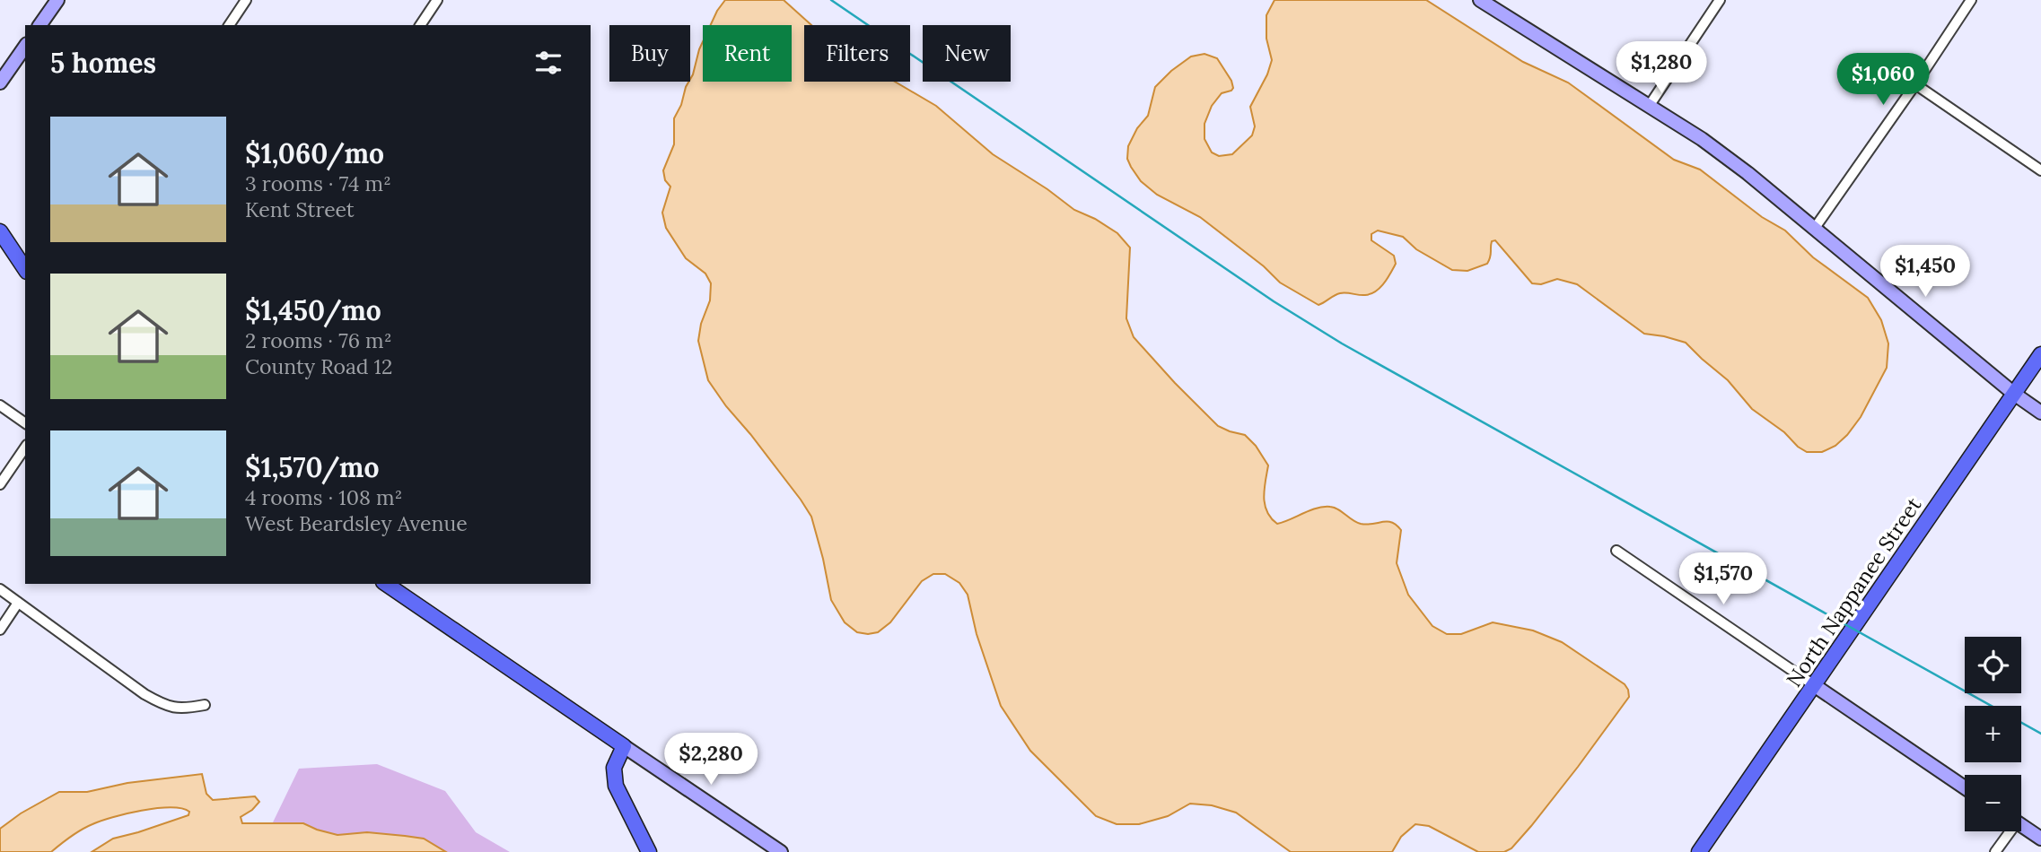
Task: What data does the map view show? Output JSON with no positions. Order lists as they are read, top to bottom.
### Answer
{
  "streets": {
    "main road": ["North Nappanee Street"]
  },
  "page": {
    "chip": [
      "Buy",
      "Rent",
      "Filters",
      "New"
    ],
    "heading": "5 homes",
    "price": [
      "$1,280",
      "$1,060",
      "$1,450",
      "$1,570",
      "$2,280"
    ],
    "list": [
      {
        "name": "$1,060/mo",
        "note": "3 rooms · 74 m² · Kent Street"
      },
      {
        "name": "$1,450/mo",
        "note": "2 rooms · 76 m² · County Road 12"
      },
      {
        "name": "$1,570/mo",
        "note": "4 rooms · 108 m² · West Beardsley Avenue"
      }
    ],
    "map_buttons": ["+", "−"]
  }
}
